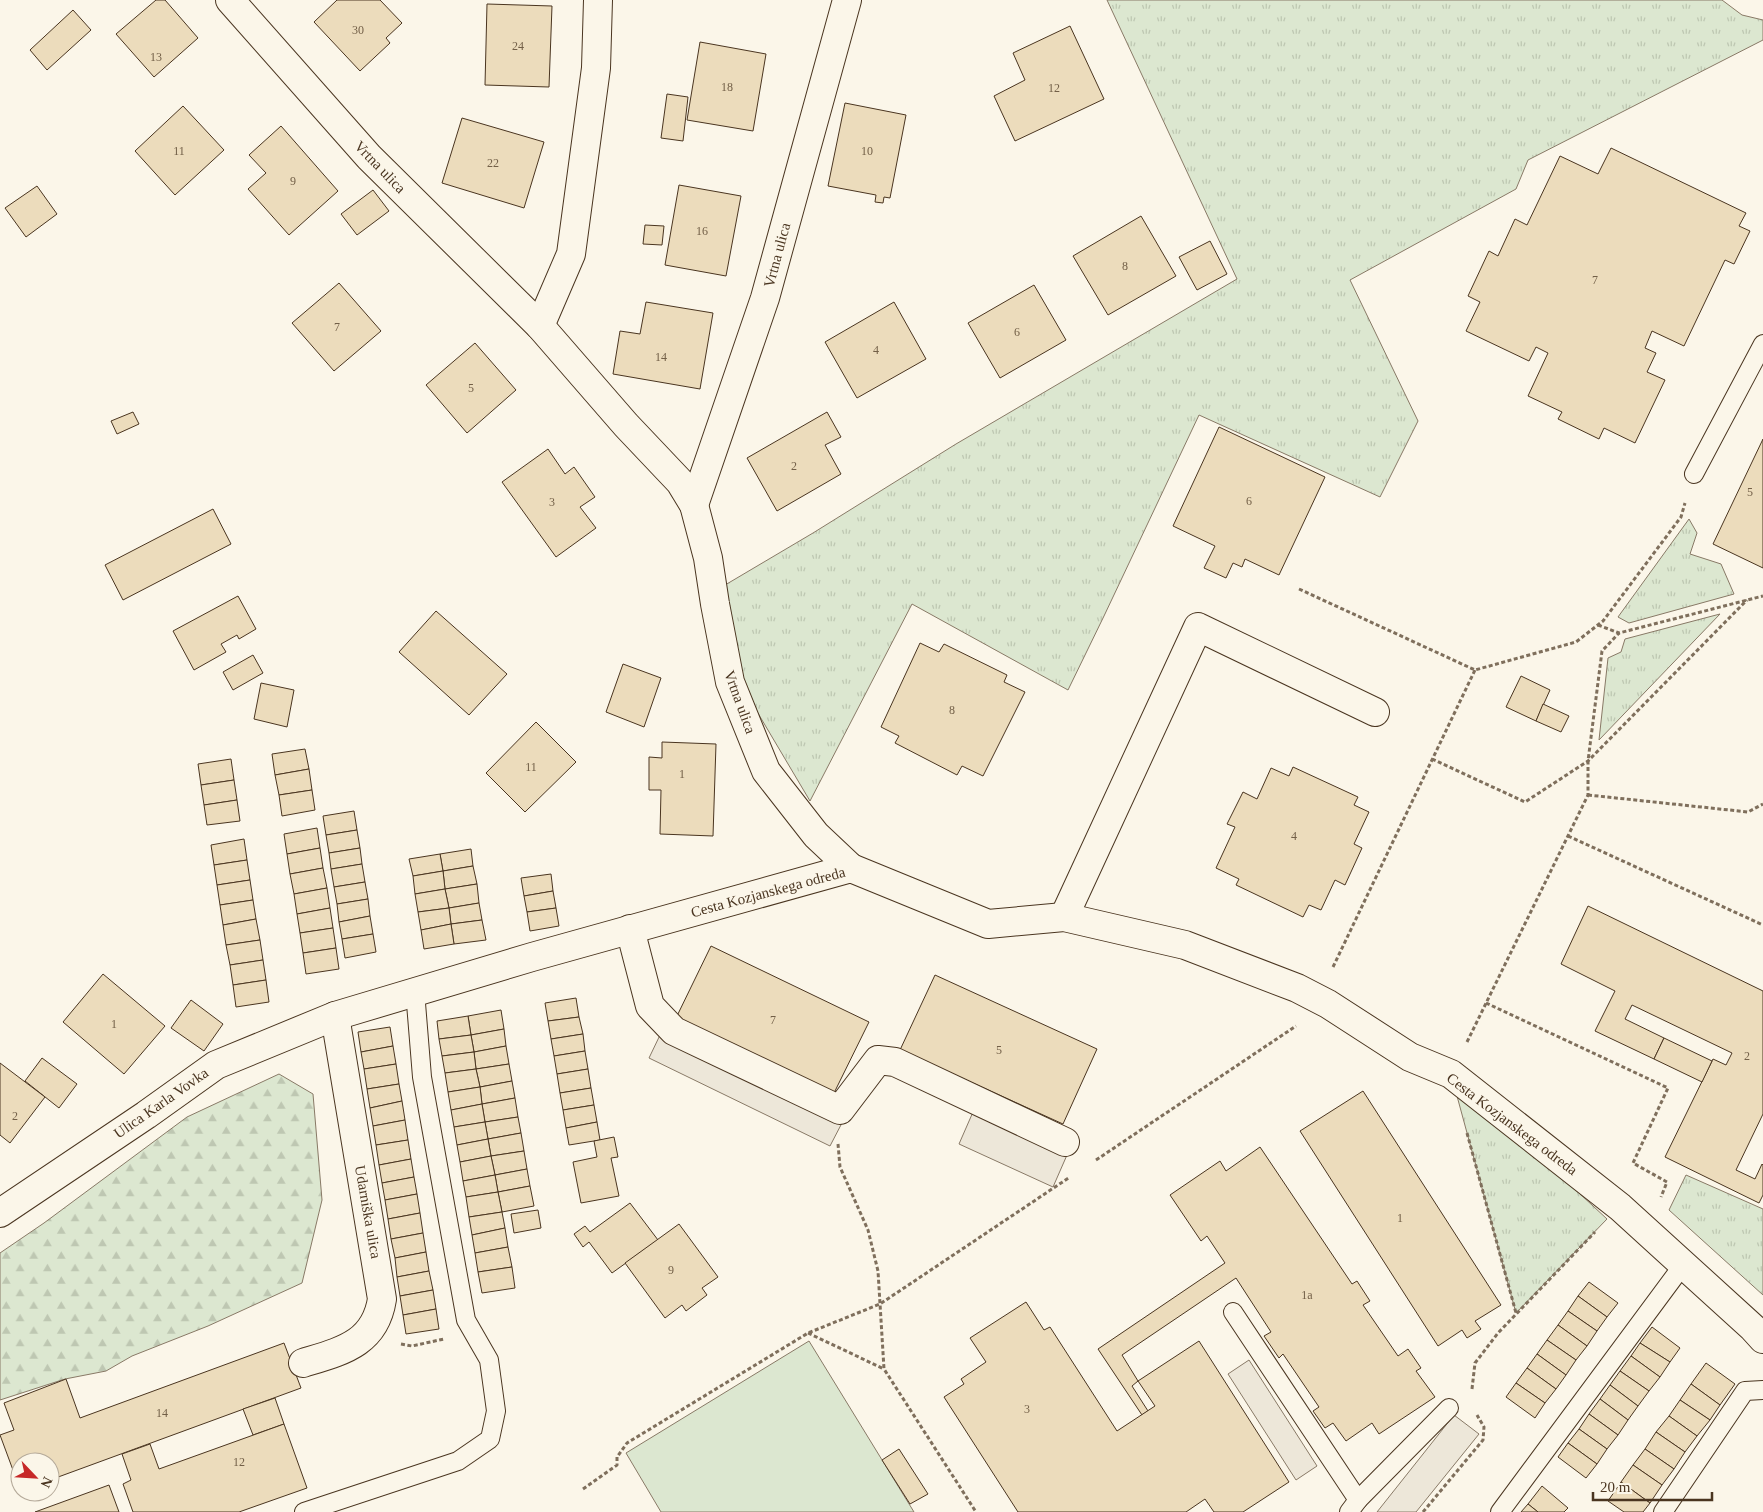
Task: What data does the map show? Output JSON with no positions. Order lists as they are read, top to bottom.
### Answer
{
  "streets": {
    "street": [
      "Vrtna ulica",
      "Cesta Kozjanskega odreda",
      "Ulica Karla Vovka",
      "Udarniška ulica"
    ]
  },
  "crossings": [
    ["Vrtna ulica", "Cesta Kozjanskega odreda"],
    ["Cesta Kozjanskega odreda", "Ulica Karla Vovka"],
    ["Cesta Kozjanskega odreda", "Udarniška ulica"],
    ["Ulica Karla Vovka", "Udarniška ulica"]
  ],
  "house_numbers": [
    "30",
    "24",
    "13",
    "18",
    "12",
    "11",
    "10",
    "22",
    "9",
    "16",
    "8",
    "7",
    "7",
    "6",
    "4",
    "14",
    "5",
    "2",
    "5",
    "6",
    "3",
    "8",
    "11",
    "1",
    "4",
    "7",
    "1",
    "5",
    "2",
    "2",
    "1",
    "9",
    "1a",
    "3",
    "14",
    "12"
  ],
  "scale_bar": "20 m",
  "north": "bottom right"
}
